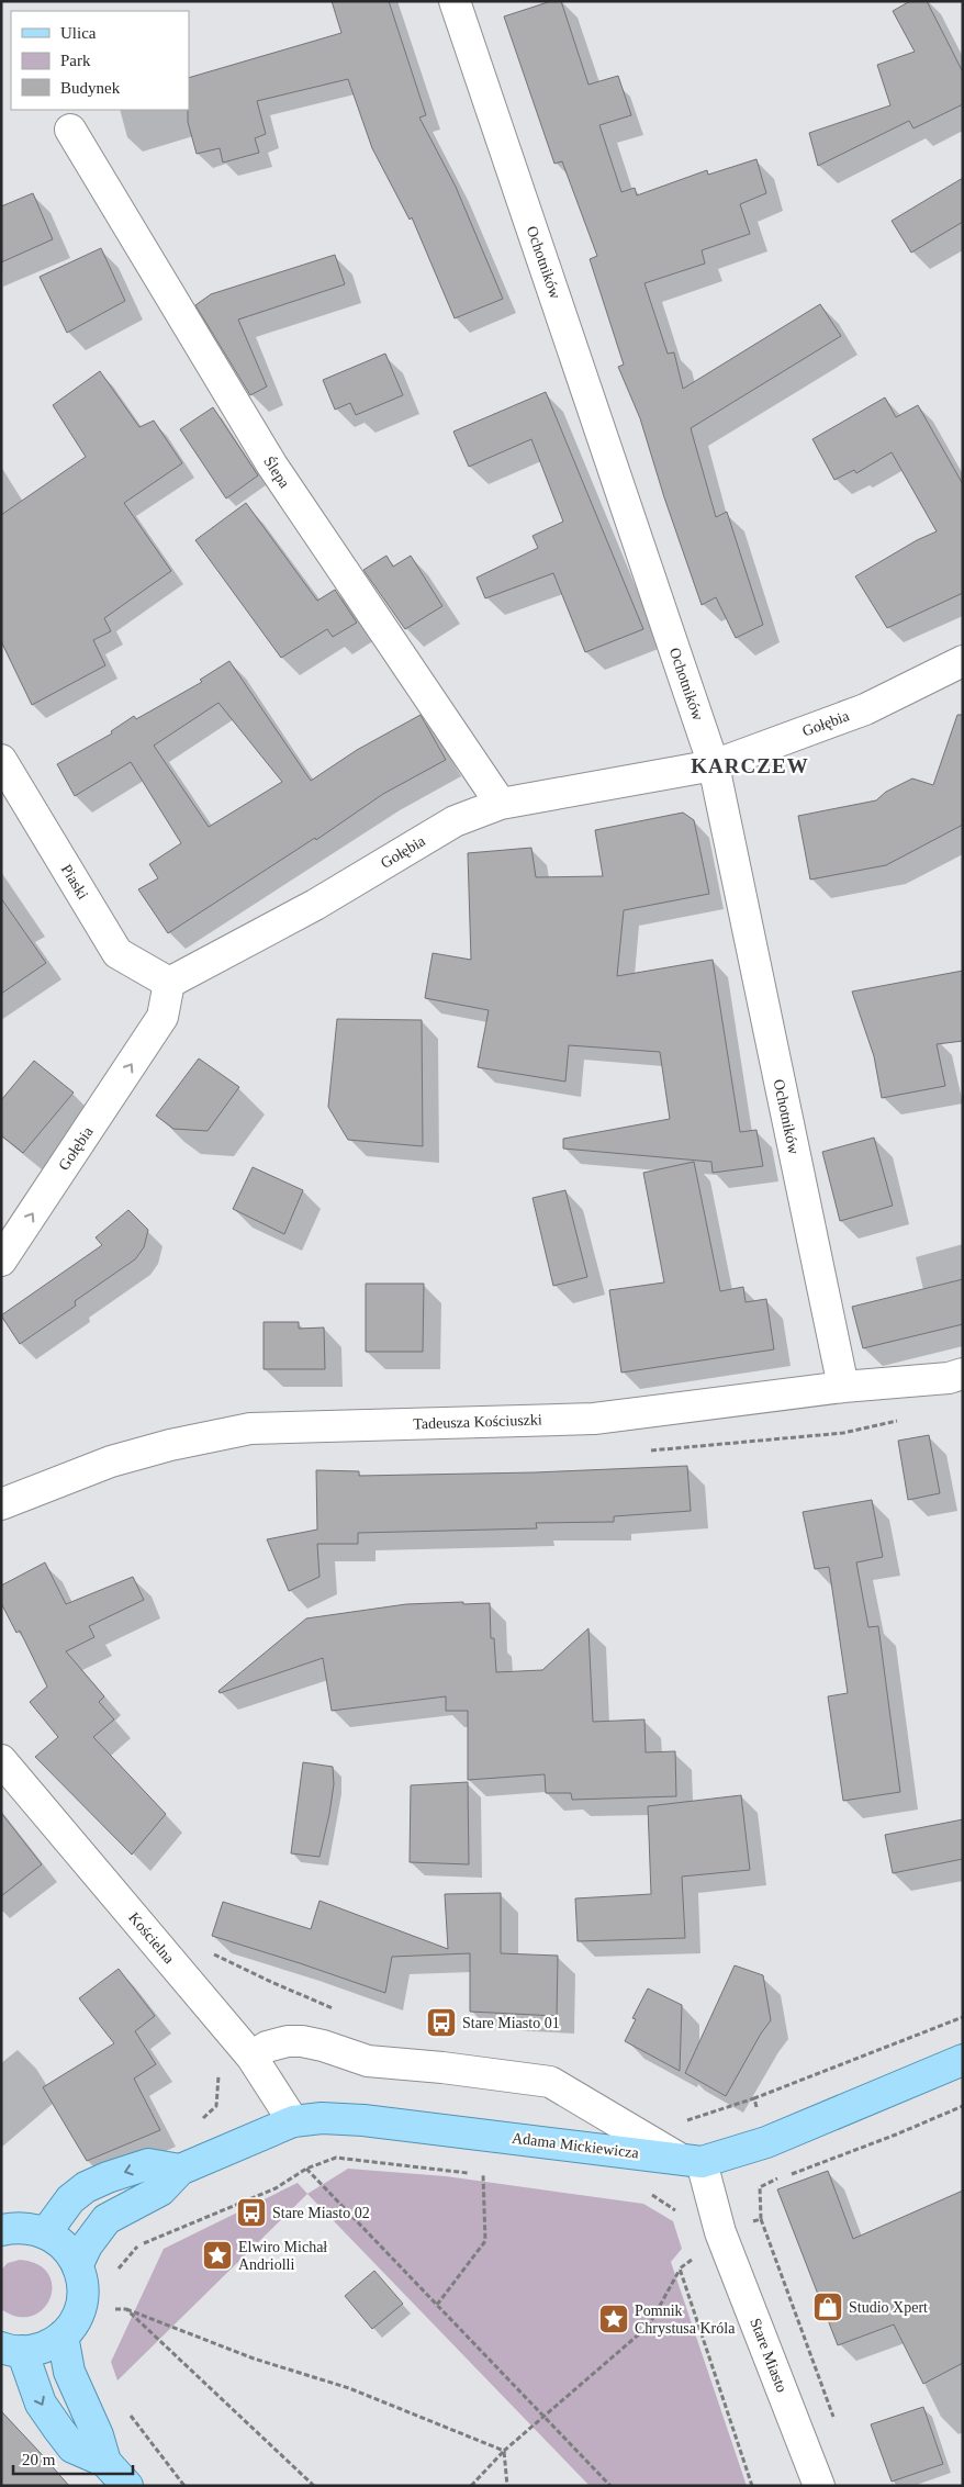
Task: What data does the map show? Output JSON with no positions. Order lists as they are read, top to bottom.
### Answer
{
  "streets": {
    "main road": ["Adama Mickiewicza"],
    "street": [
      "Ochotników",
      "Ślepa",
      "Gołębia",
      "Piaski",
      "Tadeusza Kościuszki",
      "Kościelna",
      "Stare Miasto"
    ]
  },
  "crossings": [
    ["Ochotników", "Gołębia"],
    ["Ochotników", "Tadeusza Kościuszki"],
    ["Ślepa", "Gołębia"],
    ["Gołębia", "Piaski"],
    ["Kościelna", "Adama Mickiewicza"],
    ["Adama Mickiewicza", "Stare Miasto"]
  ],
  "districts": ["KARCZEW"],
  "places": {
    "bus stop": ["Stare Miasto 01", "Stare Miasto 02"],
    "place": ["Elwiro Michał Andriolli", "Pomnik Chrystusa Króla"],
    "shop": ["Studio Xpert"]
  },
  "legend": ["Ulica", "Park", "Budynek"],
  "scale_bar": "20 m"
}
